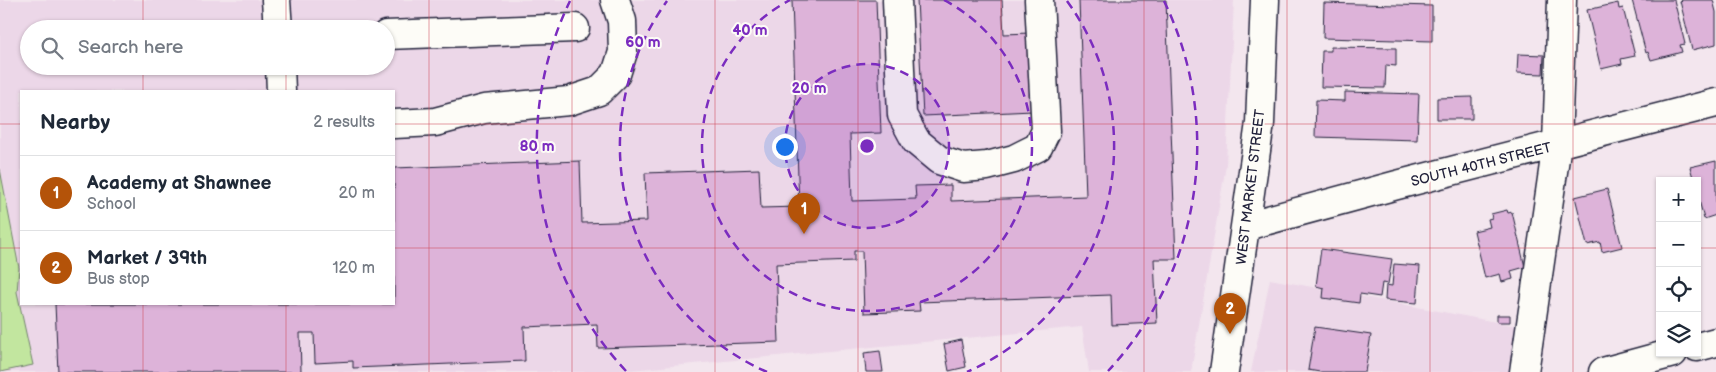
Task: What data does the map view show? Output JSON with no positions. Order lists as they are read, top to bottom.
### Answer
{
  "streets": {
    "street": ["SOUTH 40TH STREET", "WEST MARKET STREET"]
  },
  "crossings": [
    ["SOUTH 40TH STREET", "WEST MARKET STREET"]
  ],
  "page": {
    "search": "Search here",
    "heading": ["Nearby", "2 results"],
    "list": [
      {
        "mark": "1",
        "name": "Academy at Shawnee",
        "note": "School",
        "value": "20 m"
      },
      {
        "mark": "2",
        "name": "Market / 39th",
        "note": "Bus stop",
        "value": "120 m"
      }
    ],
    "map_buttons": ["+", "−"],
    "pins": ["1", "2"]
  },
  "rings": [
    "40 m",
    "60 m",
    "20 m",
    "80 m"
  ]
}
